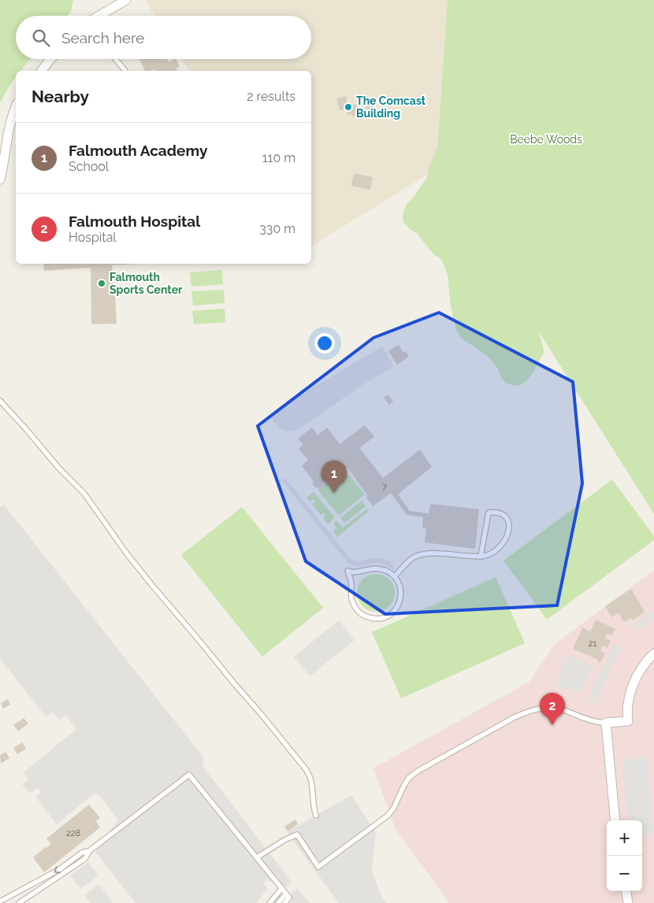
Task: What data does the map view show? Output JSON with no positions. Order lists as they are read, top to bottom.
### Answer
{
  "parks": ["Beebe Woods"],
  "places": ["The Comcast Building", "Falmouth Sports Center"],
  "house_numbers": ["7", "21", "228"],
  "page": {
    "search": "Search here",
    "heading": ["Nearby", "2 results"],
    "list": [
      {
        "mark": "1",
        "name": "Falmouth Academy",
        "note": "School",
        "value": "110 m"
      },
      {
        "mark": "2",
        "name": "Falmouth Hospital",
        "note": "Hospital",
        "value": "330 m"
      }
    ],
    "pins": ["1", "2"],
    "map_buttons": ["+", "−"]
  }
}
